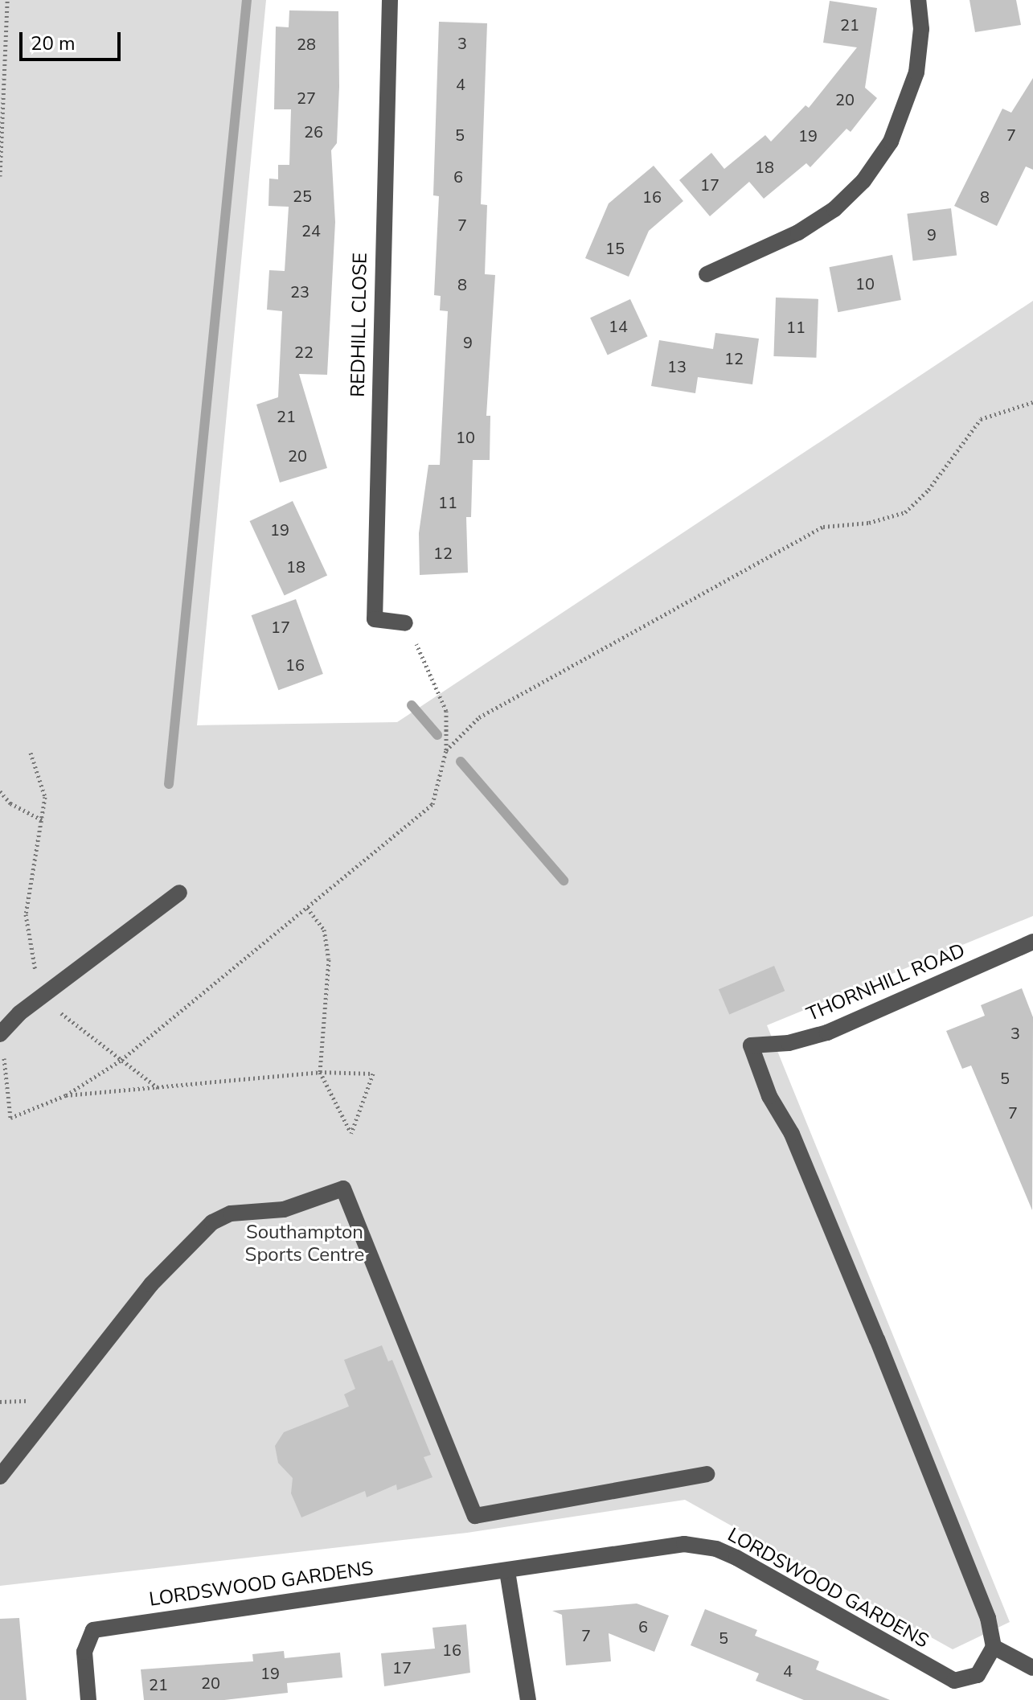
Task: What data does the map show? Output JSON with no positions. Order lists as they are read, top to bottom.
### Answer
{
  "streets": {
    "street": ["REDHILL CLOSE", "THORNHILL ROAD", "LORDSWOOD GARDENS"]
  },
  "crossings": [
    ["THORNHILL ROAD", "LORDSWOOD GARDENS"]
  ],
  "parks": ["Southampton Sports Centre"],
  "house_numbers": [
    "21",
    "3",
    "28",
    "4",
    "27",
    "20",
    "26",
    "5",
    "7",
    "19",
    "18",
    "6",
    "17",
    "25",
    "16",
    "8",
    "7",
    "24",
    "9",
    "15",
    "10",
    "8",
    "23",
    "14",
    "11",
    "9",
    "22",
    "12",
    "13",
    "21",
    "10",
    "20",
    "11",
    "19",
    "12",
    "18",
    "17",
    "16",
    "3",
    "5",
    "7",
    "6",
    "7",
    "5",
    "16",
    "17",
    "4",
    "19",
    "20",
    "21"
  ],
  "scale_bar": "20 m"
}
